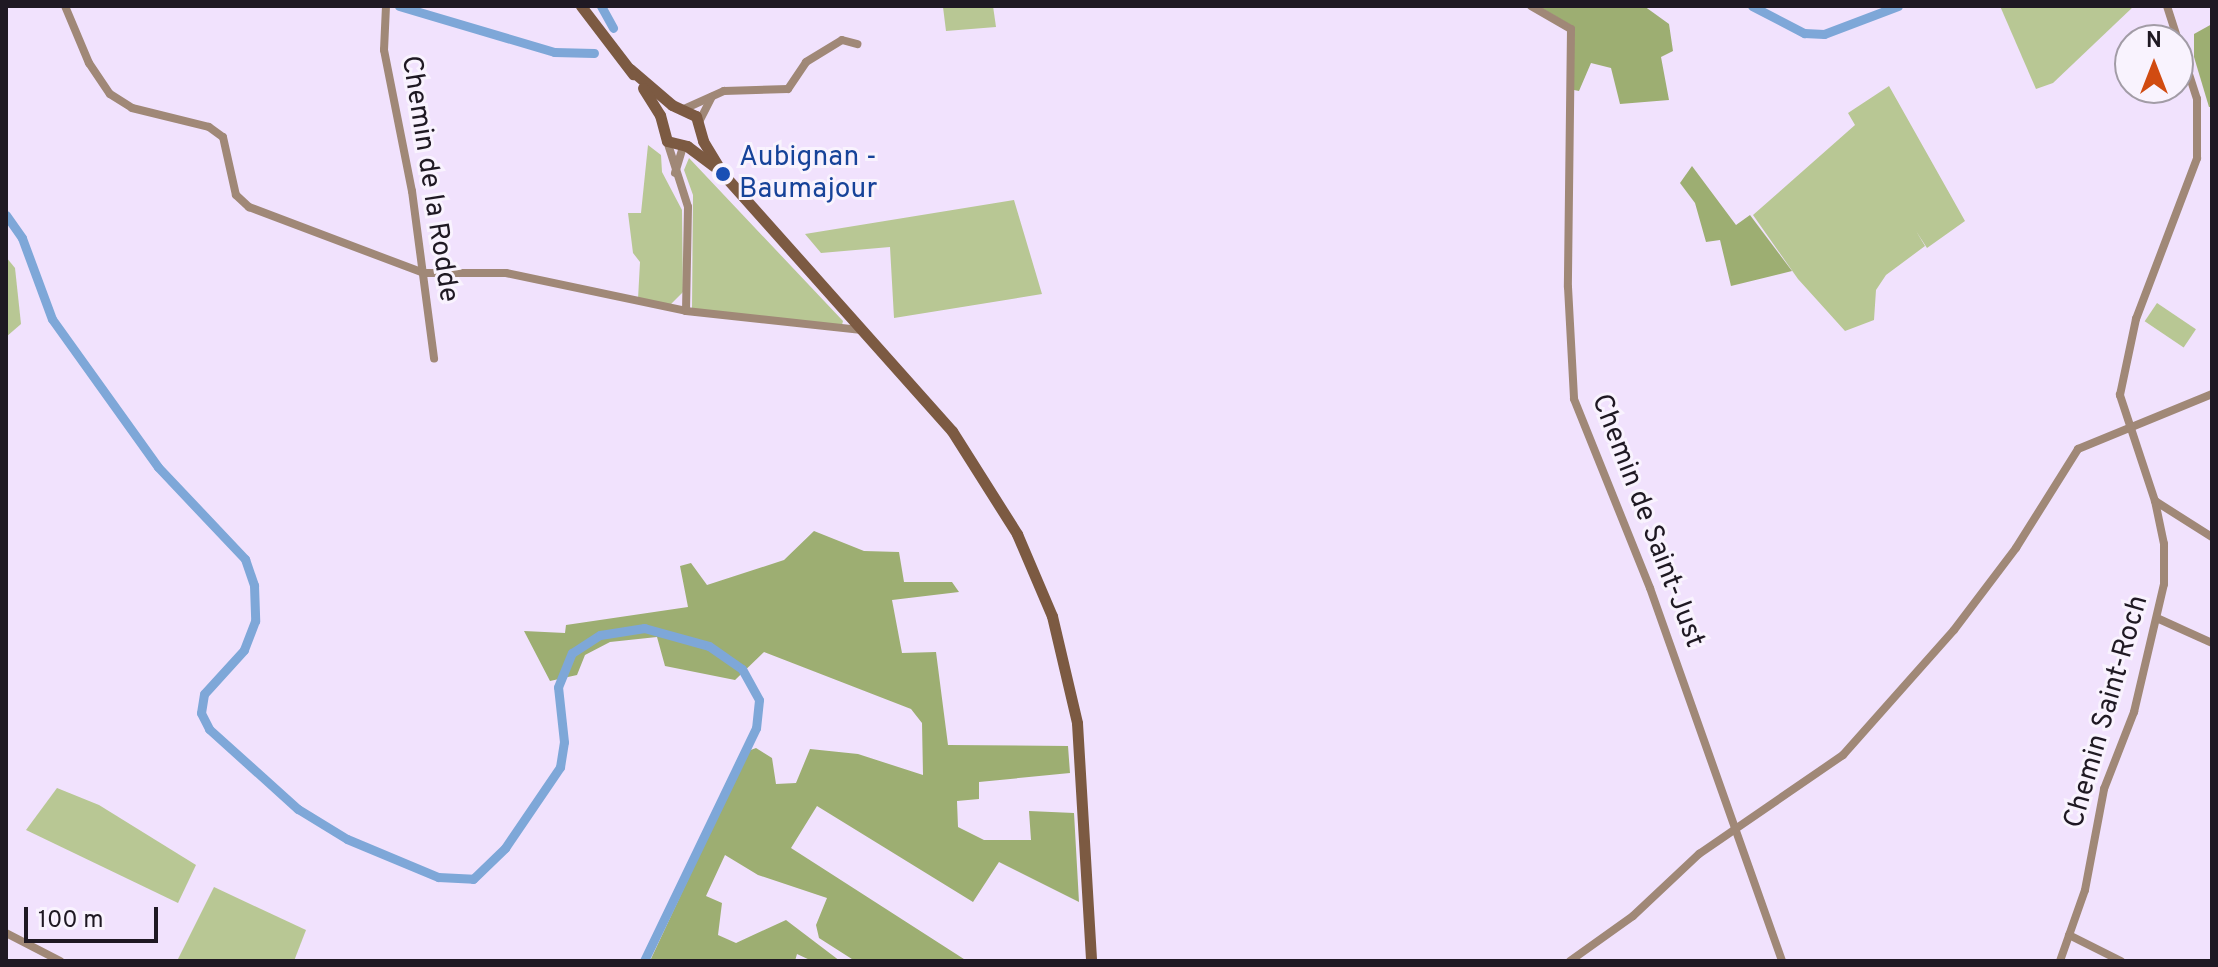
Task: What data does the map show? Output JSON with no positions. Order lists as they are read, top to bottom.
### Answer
{
  "streets": {
    "street": ["Chemin de la Rodde", "Chemin de Saint-Just", "Chemin Saint-Roch"]
  },
  "places": ["Aubignan - Baumajour"],
  "scale_bar": "100 m",
  "north": "top"
}
